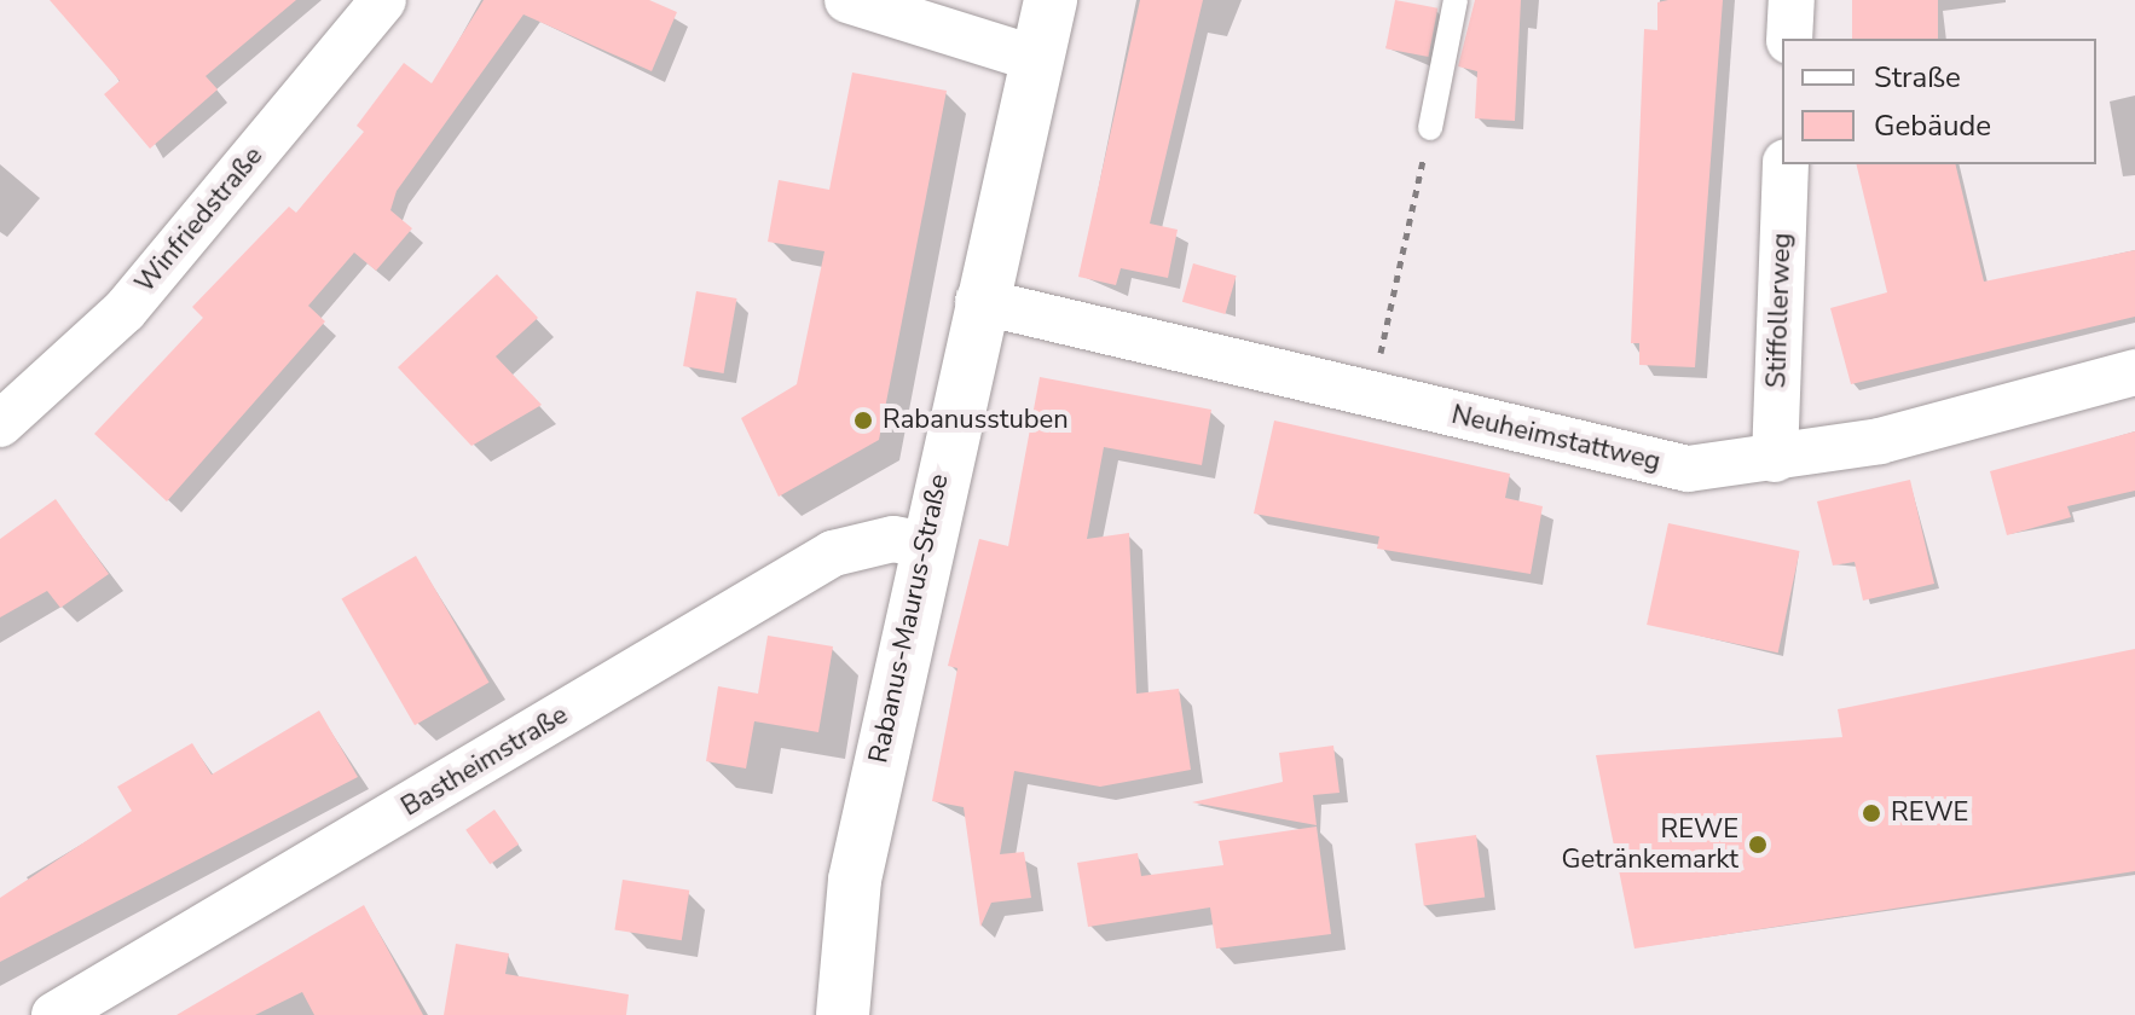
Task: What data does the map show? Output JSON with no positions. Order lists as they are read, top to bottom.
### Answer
{
  "streets": {
    "main road": ["Rabanus-Maurus-Straße"],
    "street": [
      "Winfriedstraße",
      "Stiffollerweg",
      "Neuheimstattweg",
      "Bastheimstraße"
    ]
  },
  "crossings": [
    ["Stiffollerweg", "Neuheimstattweg"],
    ["Neuheimstattweg", "Rabanus-Maurus-Straße"],
    ["Rabanus-Maurus-Straße", "Bastheimstraße"]
  ],
  "places": ["Rabanusstuben", "REWE", "REWE Getränkemarkt"],
  "legend": ["Straße", "Gebäude"]
}
